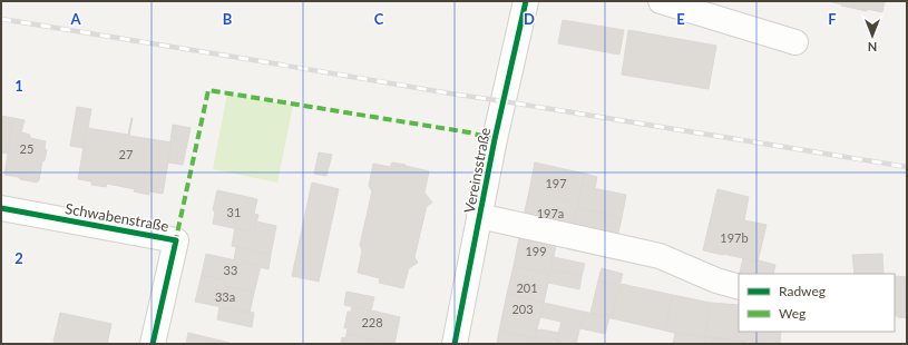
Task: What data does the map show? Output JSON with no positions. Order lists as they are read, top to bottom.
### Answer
{
  "streets": {
    "street": ["Vereinsstraße", "Schwabenstraße"]
  },
  "house_numbers": [
    "25",
    "27",
    "197",
    "31",
    "197a",
    "197b",
    "199",
    "33",
    "201",
    "33a",
    "203",
    "228"
  ],
  "legend": ["Radweg", "Weg"],
  "north": "bottom",
  "grid": {
    "columns": [
      "A",
      "B",
      "C",
      "D",
      "E",
      "F"
    ],
    "rows": ["1", "2"]
  }
}
